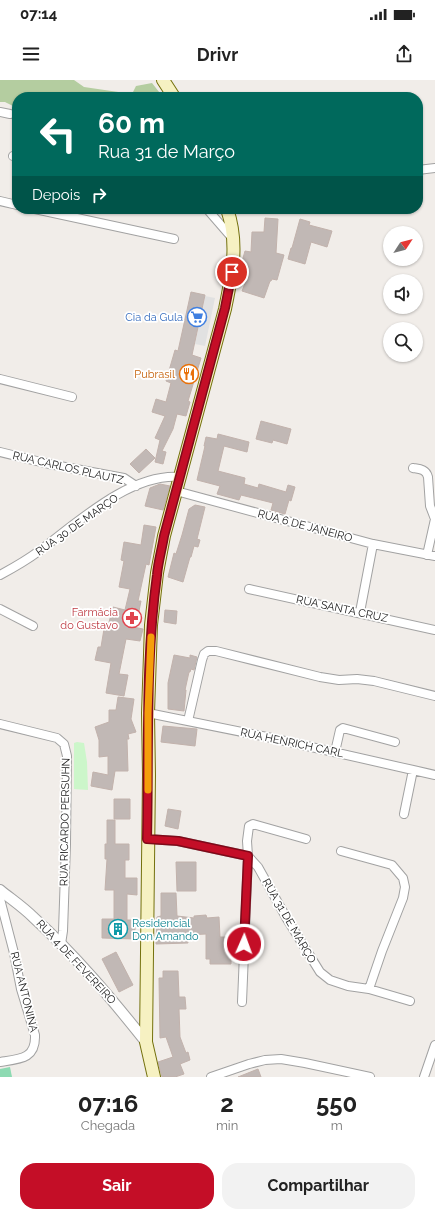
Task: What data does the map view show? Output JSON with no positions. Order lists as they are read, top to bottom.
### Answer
{
  "streets": {
    "street": [
      "RUA CARLOS PLAUTZ",
      "RUA 30 DE MARÇO",
      "RUA 6 DE JANEIRO",
      "RUA SANTA CRUZ",
      "RUA HENRICH CARL",
      "RUA RICARDO PERSUHN",
      "RUA 31 DE MARÇO",
      "RUA 4 DE FEVEREIRO",
      "RUA ANTONINA"
    ]
  },
  "crossings": [
    ["RUA CARLOS PLAUTZ", "RUA 30 DE MARÇO"],
    ["RUA RICARDO PERSUHN", "RUA 4 DE FEVEREIRO"]
  ],
  "places": {
    "supermarket": ["Cia da Gula"],
    "restaurant": ["Pubrasil"],
    "pharmacy": ["Farmácia do Gustavo"],
    "building": ["Residencial Don Amando"]
  },
  "north": "top right",
  "page": {
    "status": "07:14",
    "header": "Drivr",
    "turn": ["60 m", "Rua 31 de Março"],
    "then": "Depois",
    "eta": [
      "07:16",
      "Chegada",
      "2",
      "min",
      "550",
      "m"
    ],
    "buttons": ["Sair", "Compartilhar"]
  }
}
